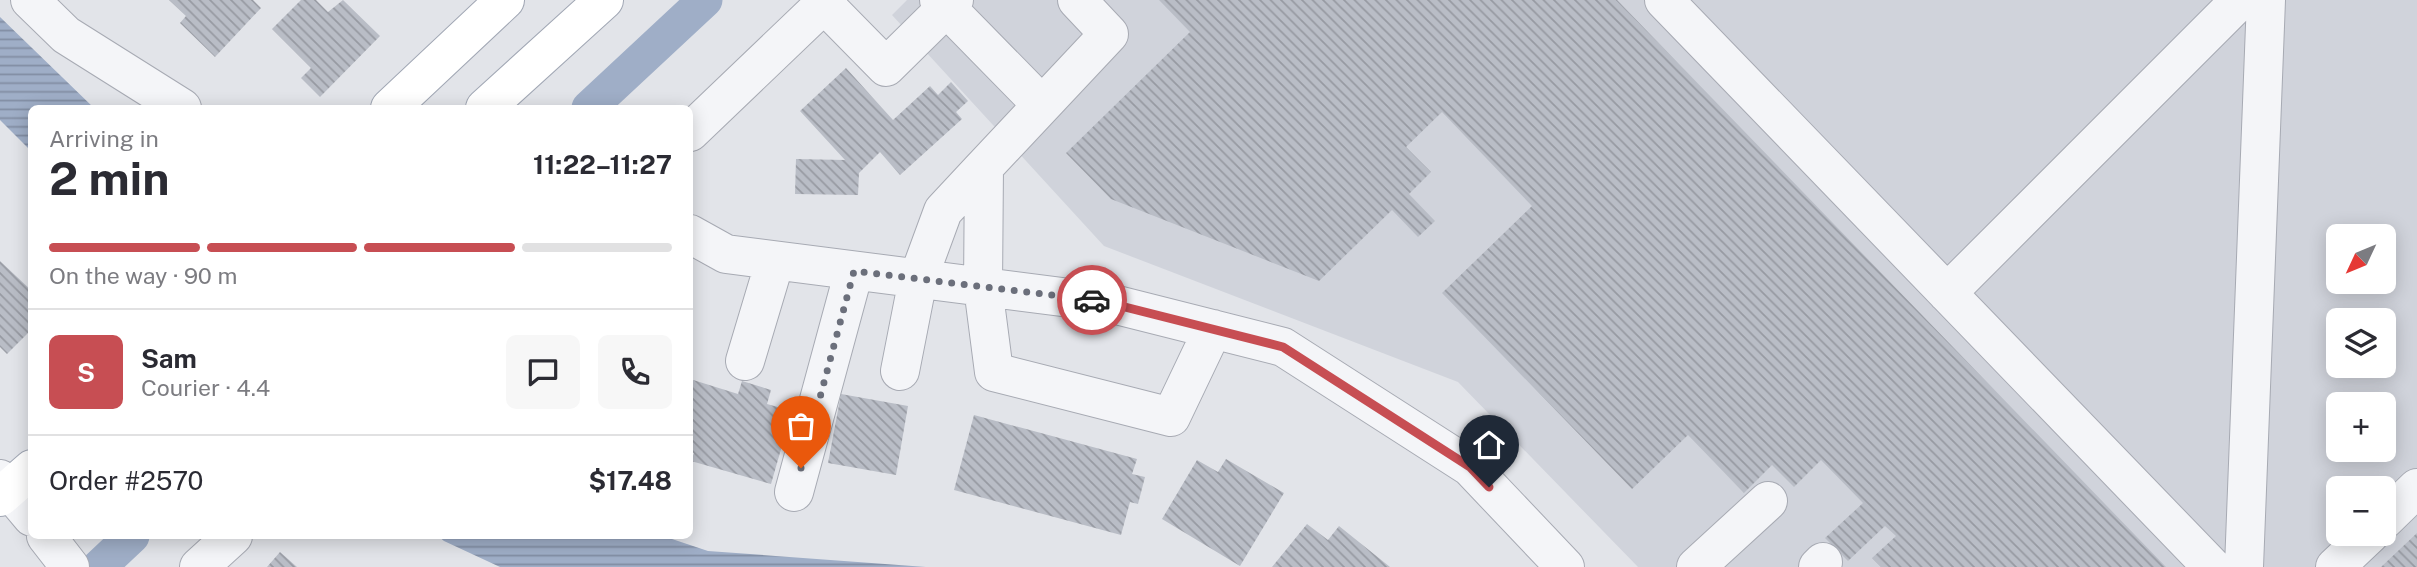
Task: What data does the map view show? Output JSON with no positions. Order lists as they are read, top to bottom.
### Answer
{
  "north": "bottom left",
  "page": {
    "heading": ["2 min", "Arriving in", "11:22–11:27"],
    "panel": [
      "Sam",
      "Courier · 4.4",
      "Order #2570",
      "$17.48"
    ],
    "map_buttons": ["+", "−"],
    "bar": "On the way · 90 m",
    "round": "S"
  }
}
